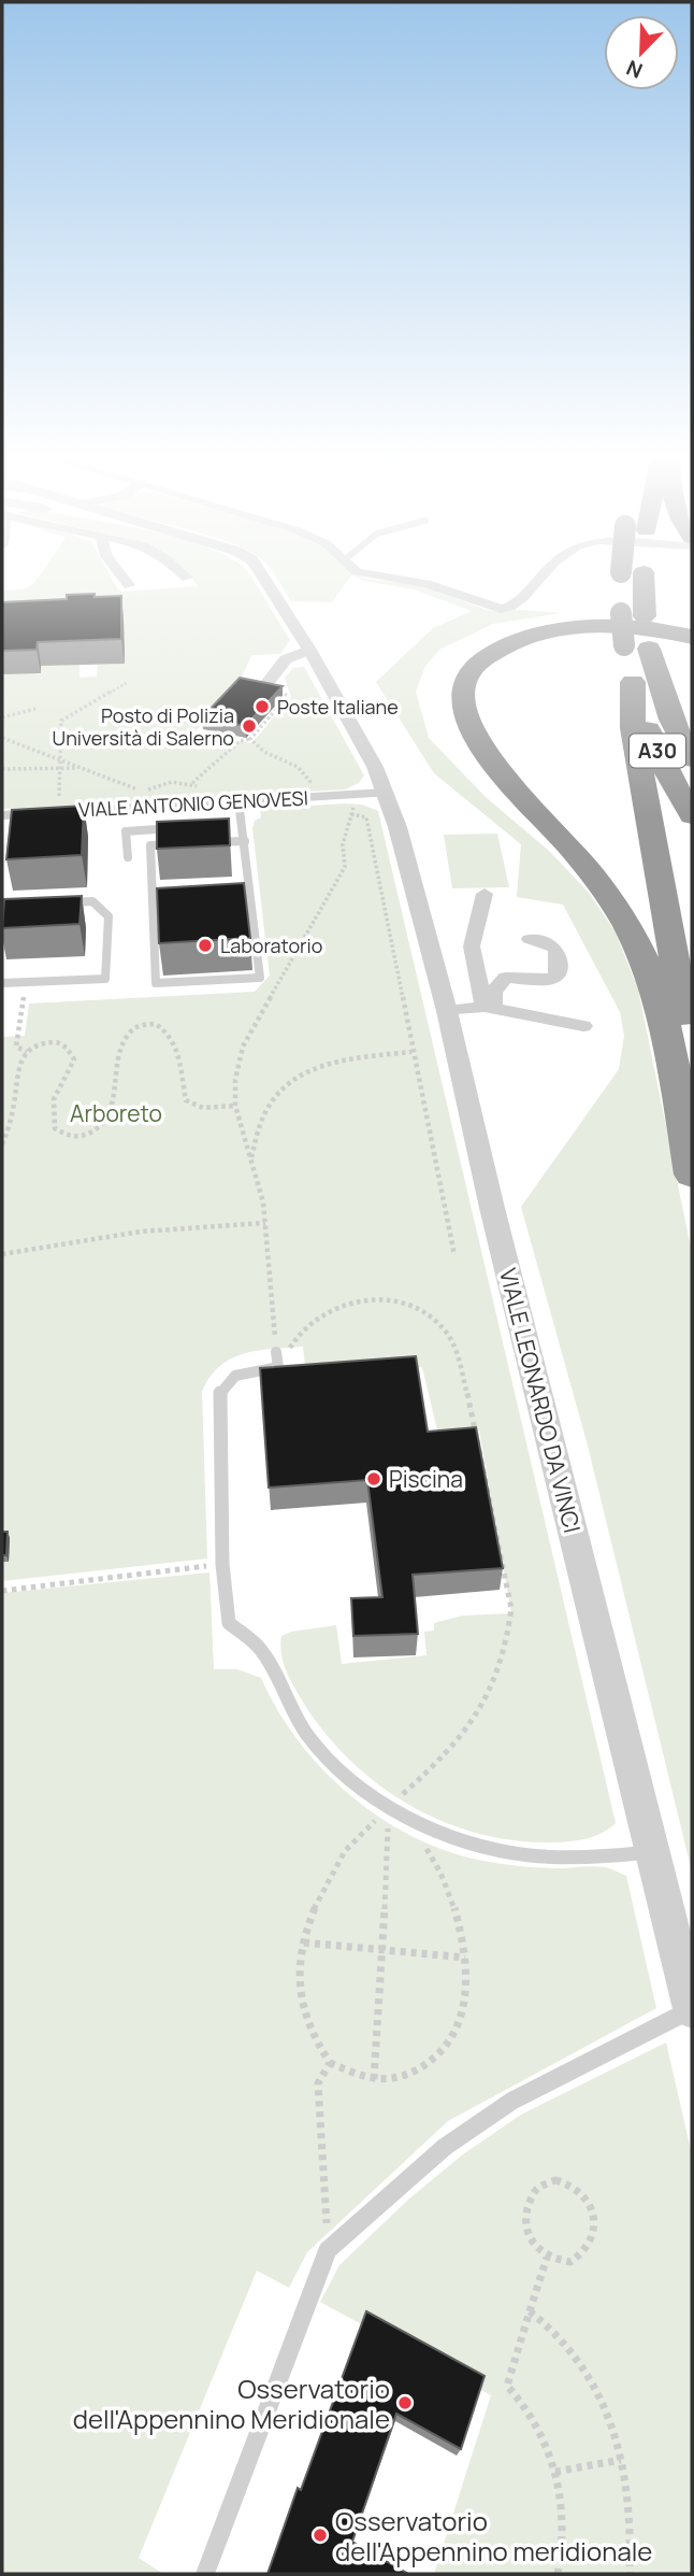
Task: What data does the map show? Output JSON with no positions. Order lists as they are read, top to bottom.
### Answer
{
  "streets": {
    "highway": ["A30"],
    "street": ["VIALE ANTONIO GENOVESI", "VIALE LEONARDO DA VINCI"]
  },
  "crossings": [
    ["VIALE ANTONIO GENOVESI", "VIALE LEONARDO DA VINCI"]
  ],
  "parks": ["Arboreto"],
  "places": [
    "Poste Italiane",
    "Posto di Polizia Università di Salerno",
    "Laboratorio",
    "Piscina",
    "Osservatorio dell'Appennino Meridionale",
    "Osservatorio dell'Appennino meridionale"
  ],
  "north": "bottom left"
}
